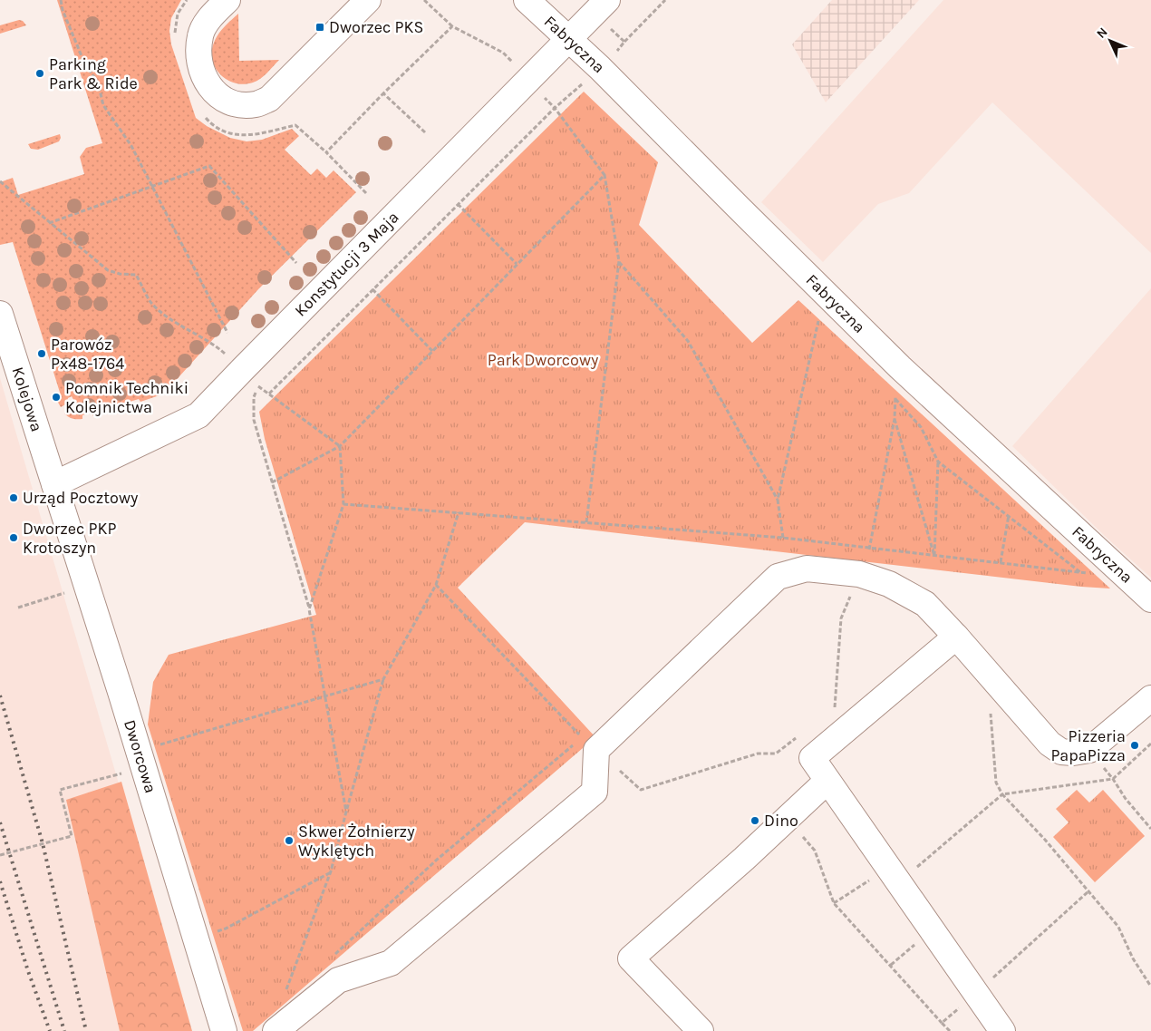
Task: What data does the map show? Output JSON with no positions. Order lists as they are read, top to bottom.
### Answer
{
  "streets": {
    "street": [
      "Fabryczna",
      "Konstytucji 3 Maja",
      "Kolejowa",
      "Dworcowa"
    ]
  },
  "crossings": [
    ["Fabryczna", "Konstytucji 3 Maja"],
    ["Konstytucji 3 Maja", "Kolejowa"],
    ["Konstytucji 3 Maja", "Dworcowa"],
    ["Kolejowa", "Dworcowa"]
  ],
  "parks": ["Park Dworcowy"],
  "places": {
    "transit": ["Dworzec PKS"],
    "other": [
      "Parking Park & Ride",
      "Parowóz Px48-1764",
      "Pomnik Techniki Kolejnictwa",
      "Urząd Pocztowy",
      "Dworzec PKP Krotoszyn",
      "Pizzeria PapaPizza",
      "Dino",
      "Skwer Żołnierzy Wyklętych"
    ]
  },
  "north": "top left"
}
